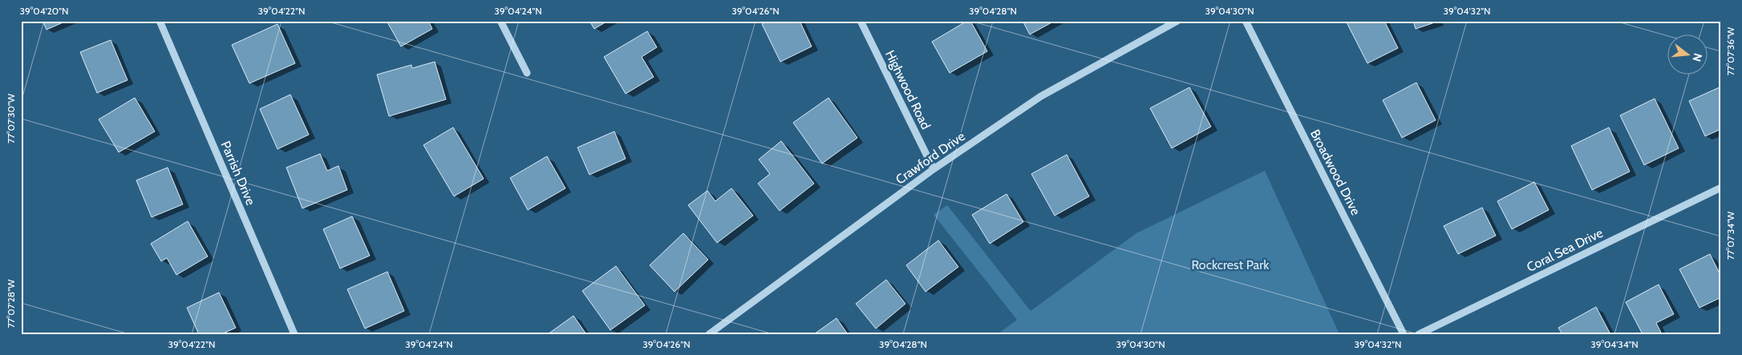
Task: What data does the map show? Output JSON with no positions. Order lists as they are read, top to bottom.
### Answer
{
  "streets": {
    "street": [
      "Highwood Road",
      "Crawford Drive",
      "Broadwood Drive",
      "Parrish Drive",
      "Coral Sea Drive"
    ]
  },
  "crossings": [
    ["Highwood Road", "Crawford Drive"]
  ],
  "parks": ["Rockcrest Park"],
  "north": "right",
  "coordinates": [
    "39°04'20\"N",
    "39°04'22\"N",
    "39°04'24\"N",
    "39°04'26\"N",
    "39°04'28\"N",
    "39°04'30\"N",
    "39°04'32\"N",
    "77°07'36\"W",
    "77°07'30\"W",
    "77°07'34\"W",
    "77°07'28\"W",
    "39°04'34\"N"
  ]
}
